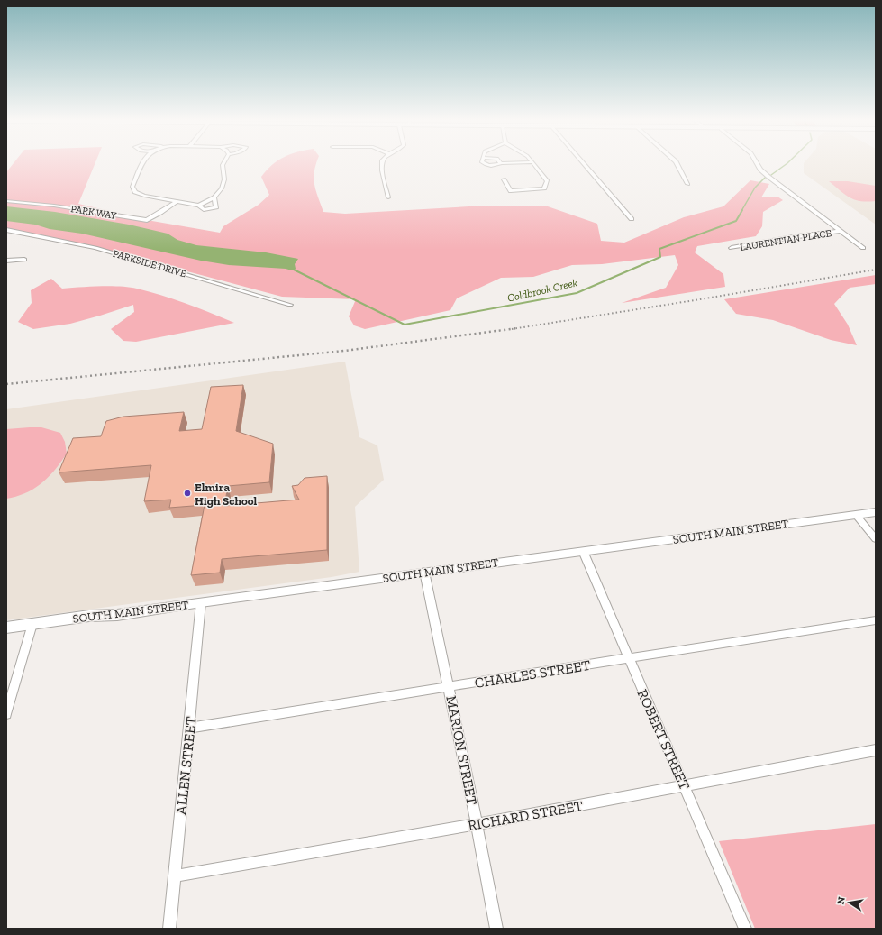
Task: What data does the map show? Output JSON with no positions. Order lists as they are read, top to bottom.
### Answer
{
  "streets": {
    "street": [
      "PARK WAY",
      "LAURENTIAN PLACE",
      "PARKSIDE DRIVE",
      "SOUTH MAIN STREET",
      "CHARLES STREET",
      "ROBERT STREET",
      "MARION STREET",
      "ALLEN STREET",
      "RICHARD STREET"
    ]
  },
  "crossings": [
    ["SOUTH MAIN STREET", "ROBERT STREET"],
    ["SOUTH MAIN STREET", "MARION STREET"],
    ["SOUTH MAIN STREET", "ALLEN STREET"],
    ["CHARLES STREET", "ROBERT STREET"],
    ["CHARLES STREET", "MARION STREET"],
    ["CHARLES STREET", "ALLEN STREET"],
    ["ROBERT STREET", "RICHARD STREET"],
    ["MARION STREET", "RICHARD STREET"],
    ["ALLEN STREET", "RICHARD STREET"]
  ],
  "water": ["Coldbrook Creek"],
  "places": ["Elmira High School"],
  "north": "left"
}
